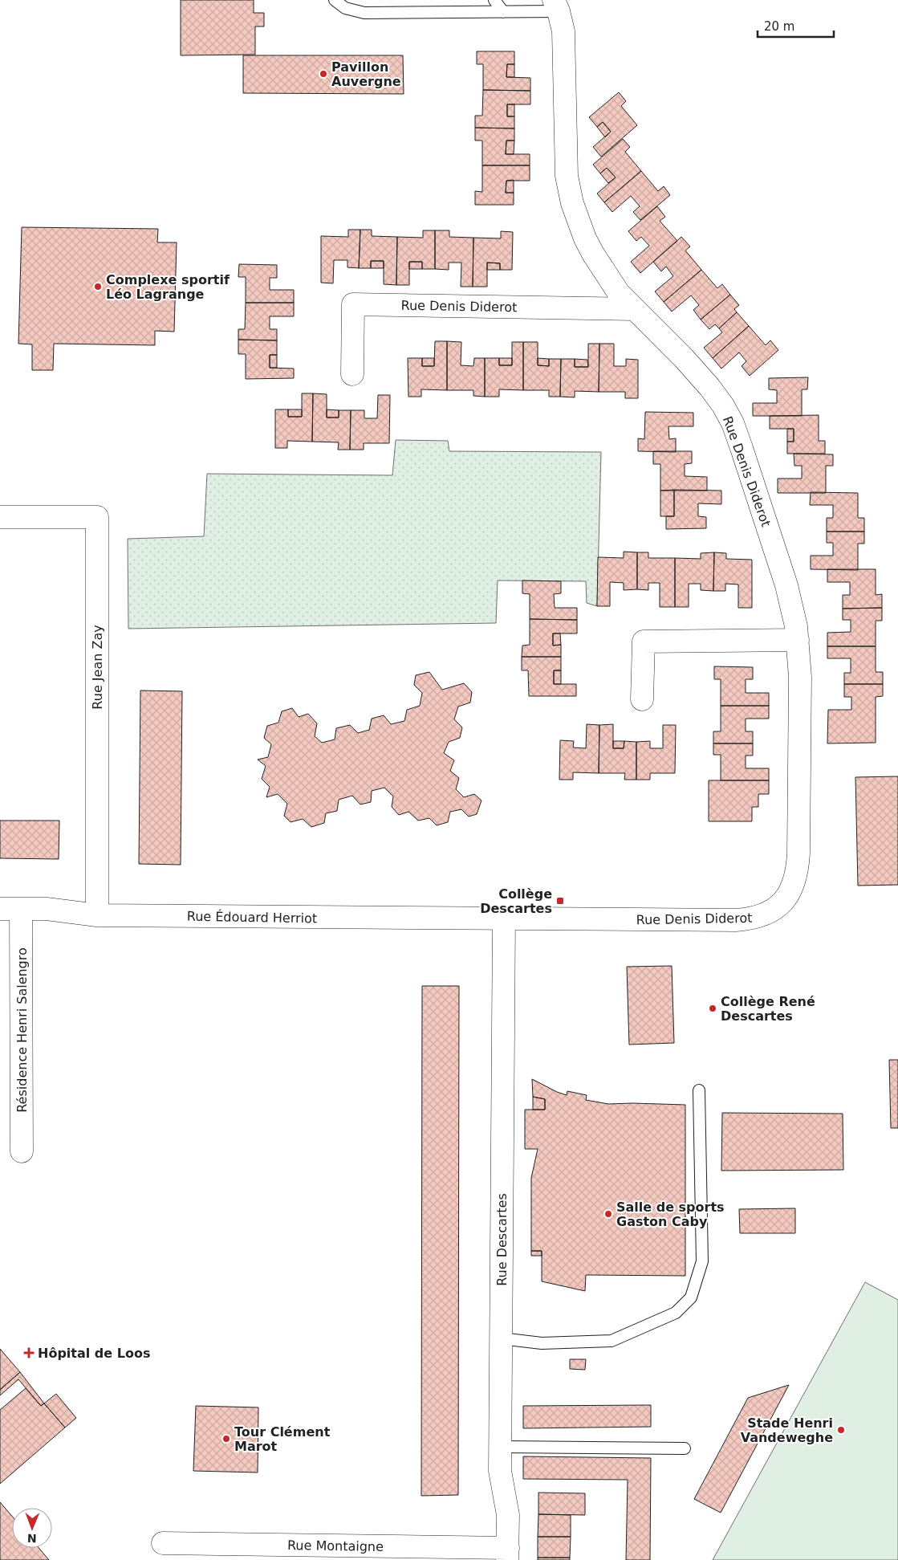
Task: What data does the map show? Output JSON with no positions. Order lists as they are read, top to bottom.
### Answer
{
  "streets": {
    "street": [
      "Rue Denis Diderot",
      "Rue Jean Zay",
      "Rue Édouard Herriot",
      "Résidence Henri Salengro",
      "Rue Descartes",
      "Rue Montaigne"
    ]
  },
  "crossings": [
    ["Rue Denis Diderot", "Rue Édouard Herriot"],
    ["Rue Denis Diderot", "Rue Descartes"],
    ["Rue Jean Zay", "Rue Édouard Herriot"],
    ["Rue Édouard Herriot", "Résidence Henri Salengro"],
    ["Rue Édouard Herriot", "Rue Descartes"],
    ["Rue Descartes", "Rue Montaigne"]
  ],
  "places": {
    "other": [
      "Pavillon Auvergne",
      "Complexe sportif Léo Lagrange",
      "Collège René Descartes",
      "Salle de sports Gaston Caby",
      "Stade Henri Vandeweghe",
      "Tour Clément Marot"
    ],
    "transit": ["Collège Descartes"],
    "health": ["Hôpital de Loos"]
  },
  "scale_bar": "20 m",
  "north": "bottom"
}
